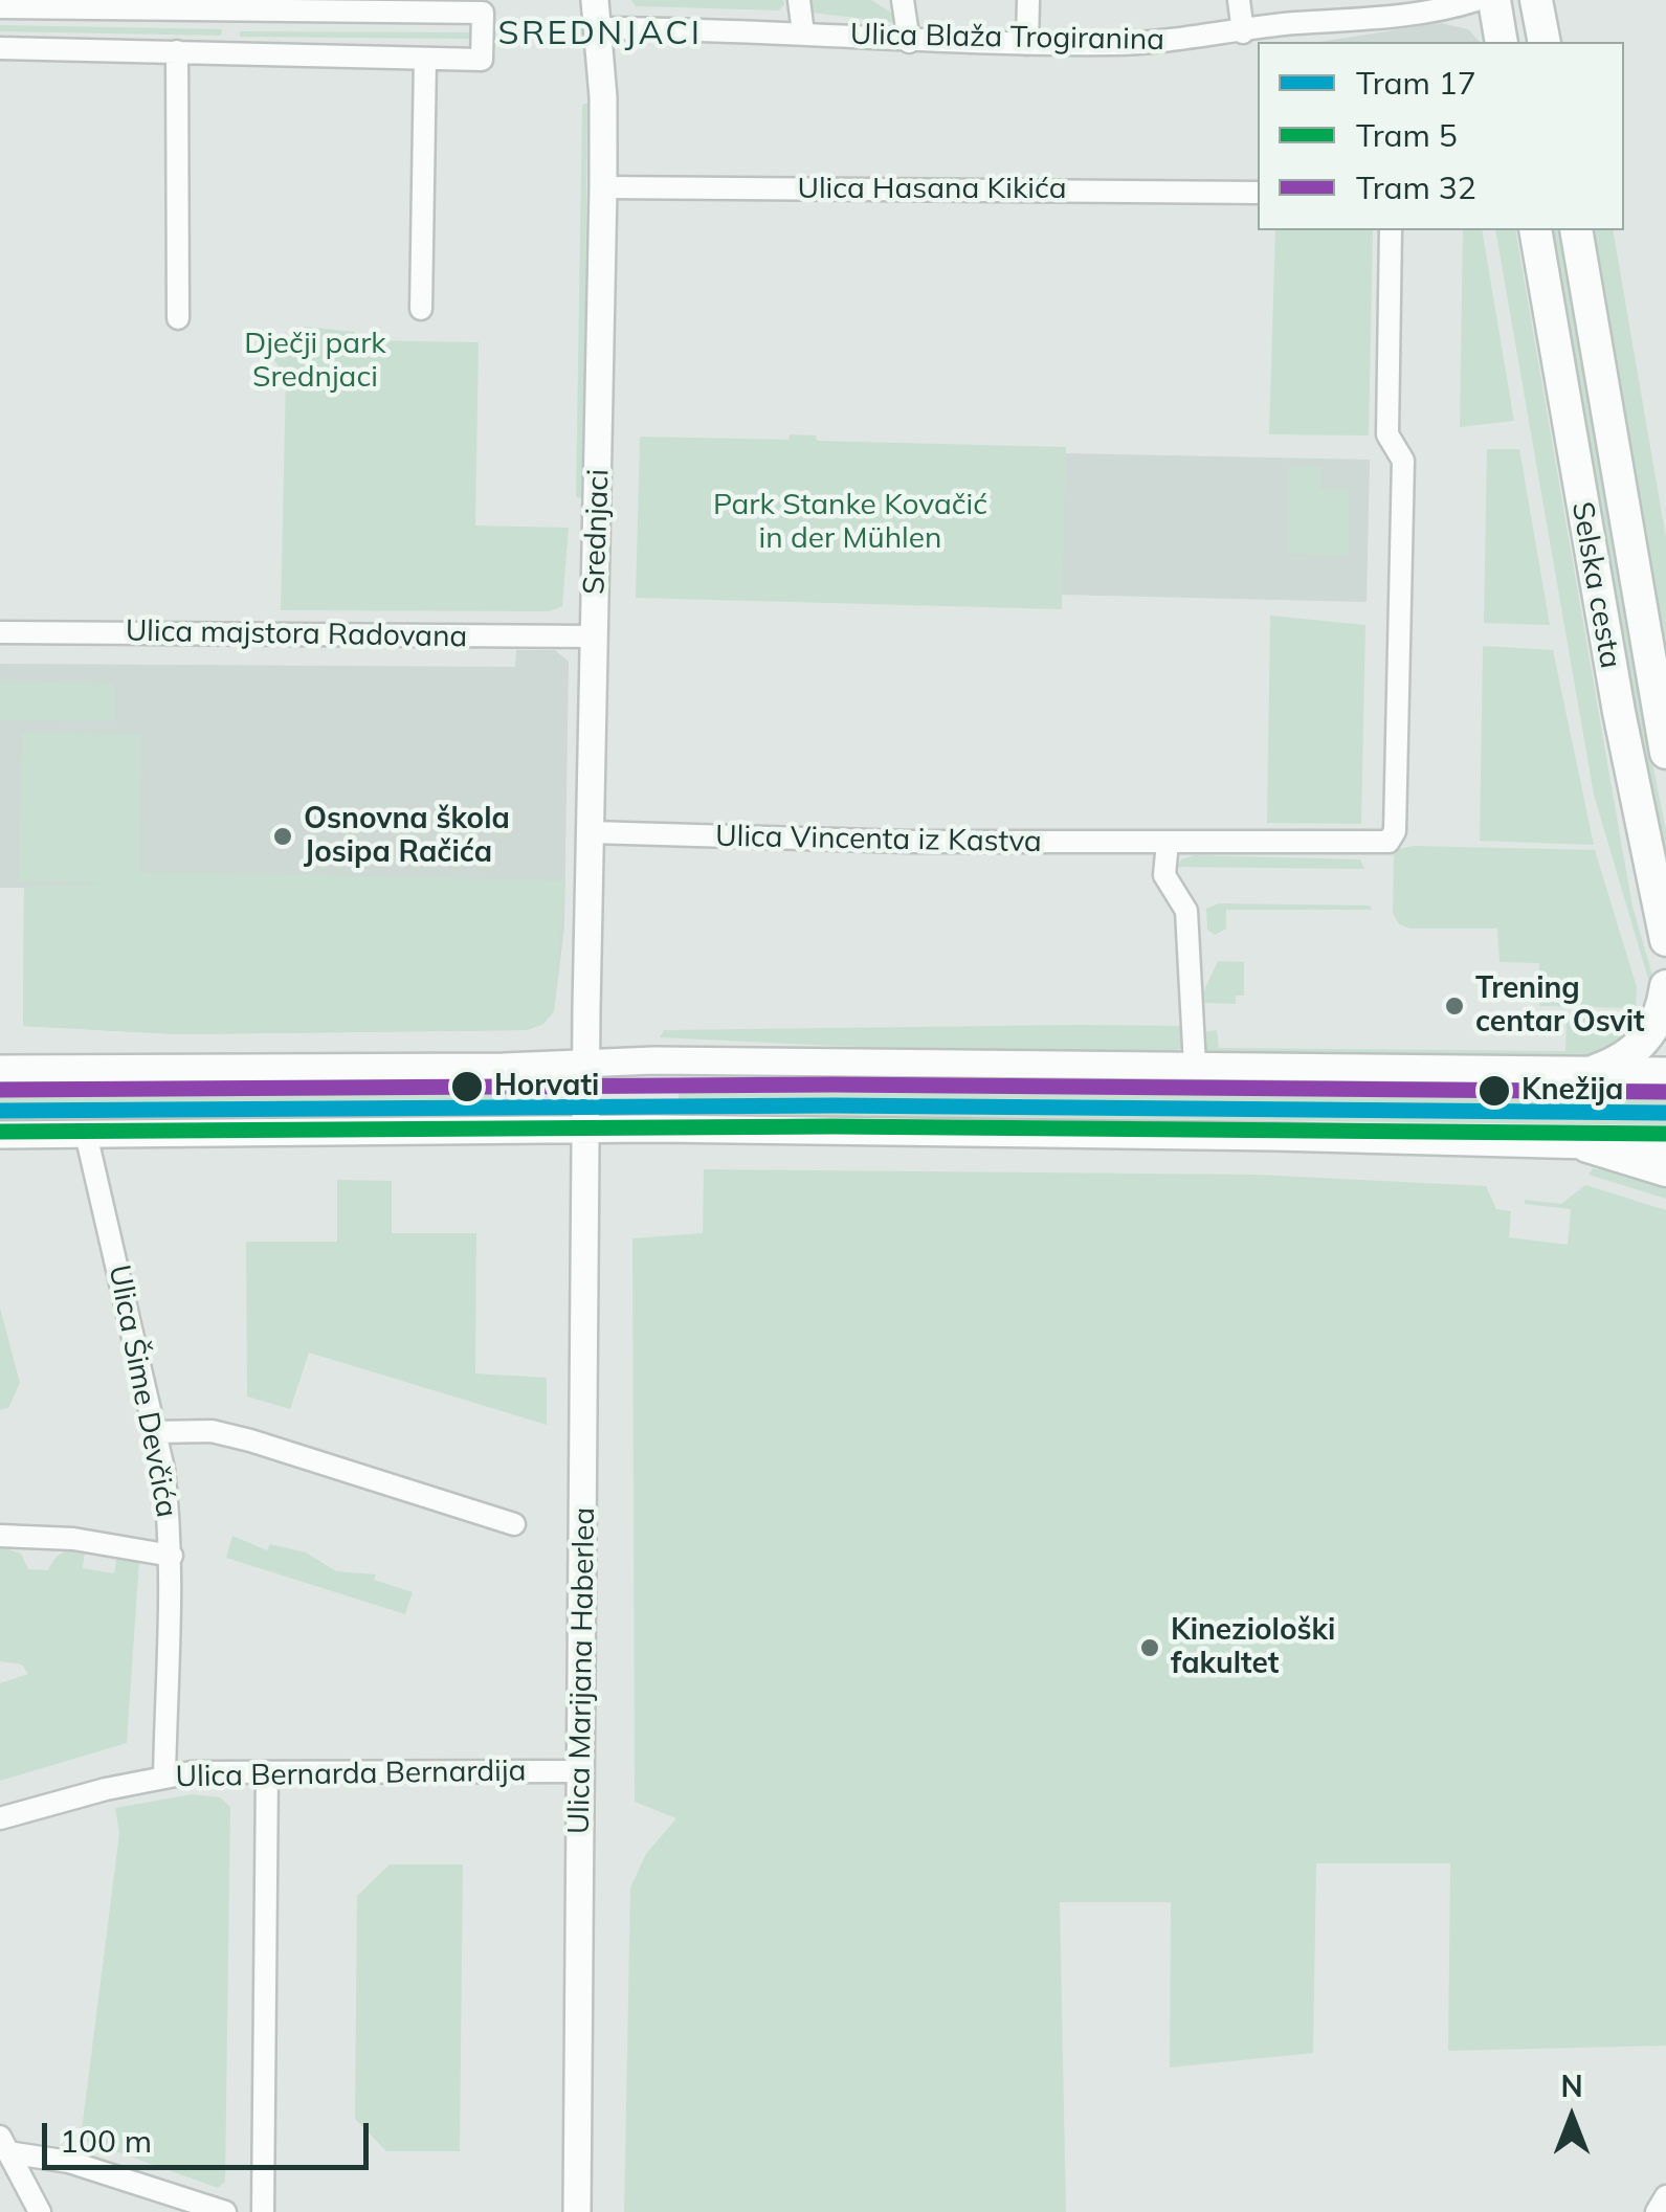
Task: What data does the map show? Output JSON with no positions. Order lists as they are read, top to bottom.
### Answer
{
  "streets": {
    "main road": ["Selska cesta"],
    "street": [
      "Ulica Blaža Trogiranina",
      "Ulica Hasana Kikića",
      "Srednjaci",
      "Ulica majstora Radovana",
      "Ulica Vincenta iz Kastva",
      "Ulica Šime Devčića",
      "Ulica Marijana Haberlea",
      "Ulica Bernarda Bernardija"
    ]
  },
  "crossings": [
    ["Ulica Blaža Trogiranina", "Srednjaci"],
    ["Ulica Hasana Kikića", "Srednjaci"],
    ["Srednjaci", "Ulica majstora Radovana"],
    ["Srednjaci", "Ulica Vincenta iz Kastva"],
    ["Srednjaci", "Ulica Marijana Haberlea"],
    ["Ulica Šime Devčića", "Ulica Bernarda Bernardija"],
    ["Ulica Marijana Haberlea", "Ulica Bernarda Bernardija"]
  ],
  "districts": ["SREDNJACI"],
  "parks": ["Dječji park Srednjaci", "Park Stanke Kovačić in der Mühlen"],
  "places": [
    "Osnovna škola Josipa Račića",
    "Trening centar Osvit",
    "Horvati",
    "Knežija",
    "Kineziološki fakultet"
  ],
  "lines": ["tram line 32", "tram line 17", "tram line 5"],
  "legend": ["Tram 17", "Tram 5", "Tram 32"],
  "scale_bar": "100 m",
  "north": "top"
}
